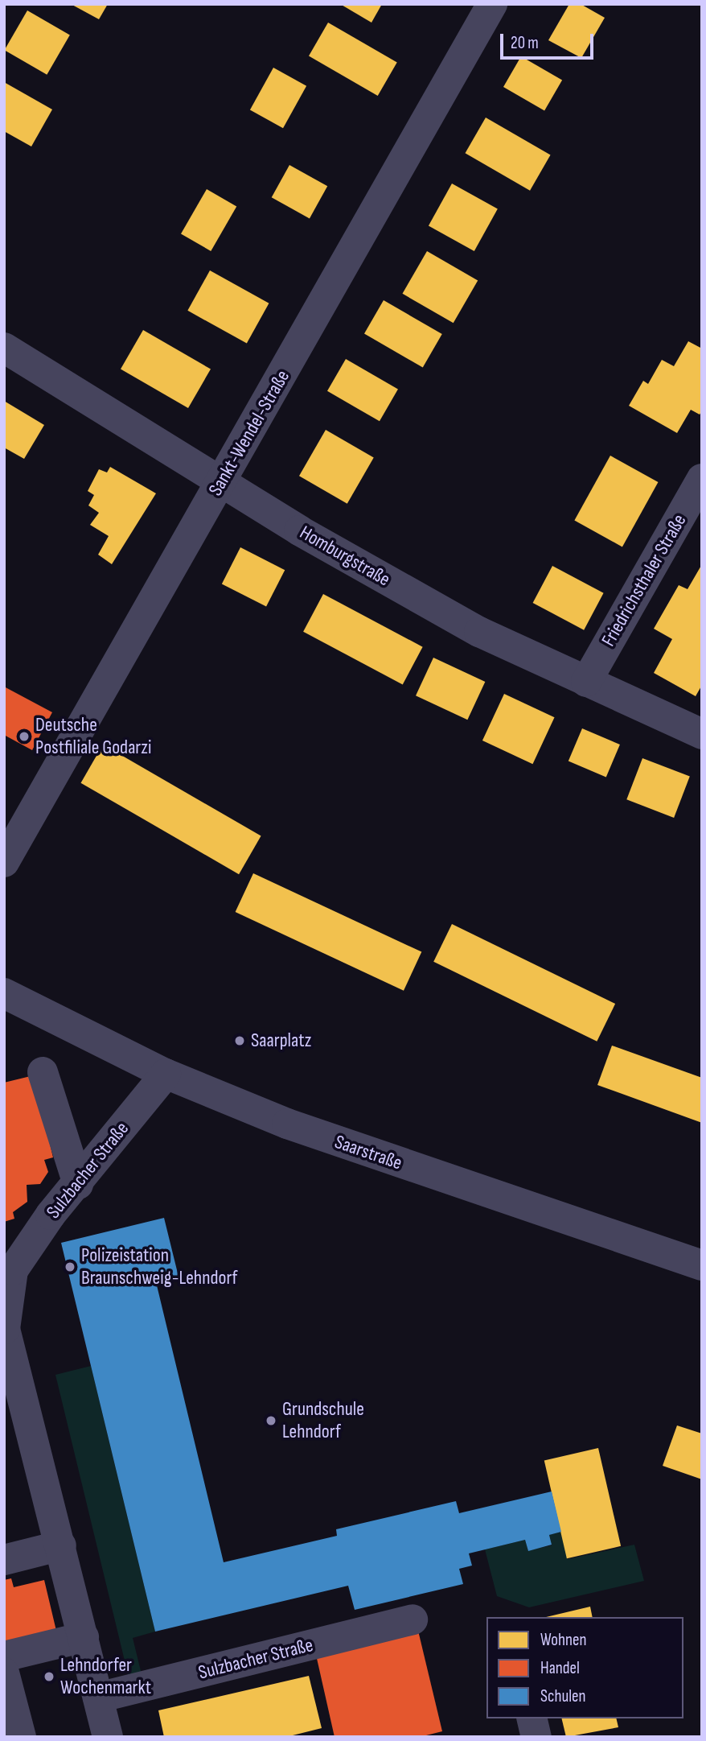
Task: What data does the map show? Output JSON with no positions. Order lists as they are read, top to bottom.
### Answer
{
  "streets": {
    "street": [
      "Sankt-Wendel-Straße",
      "Homburgstraße",
      "Friedrichsthaler Straße",
      "Saarstraße",
      "Sulzbacher Straße"
    ]
  },
  "crossings": [
    ["Sankt-Wendel-Straße", "Homburgstraße"],
    ["Homburgstraße", "Friedrichsthaler Straße"],
    ["Saarstraße", "Sulzbacher Straße"]
  ],
  "places": [
    "Deutsche Postfiliale Godarzi",
    "Saarplatz",
    "Polizeistation Braunschweig-Lehndorf",
    "Grundschule Lehndorf",
    "Lehndorfer Wochenmarkt"
  ],
  "legend": ["Wohnen", "Handel", "Schulen"],
  "scale_bar": "20 m"
}
